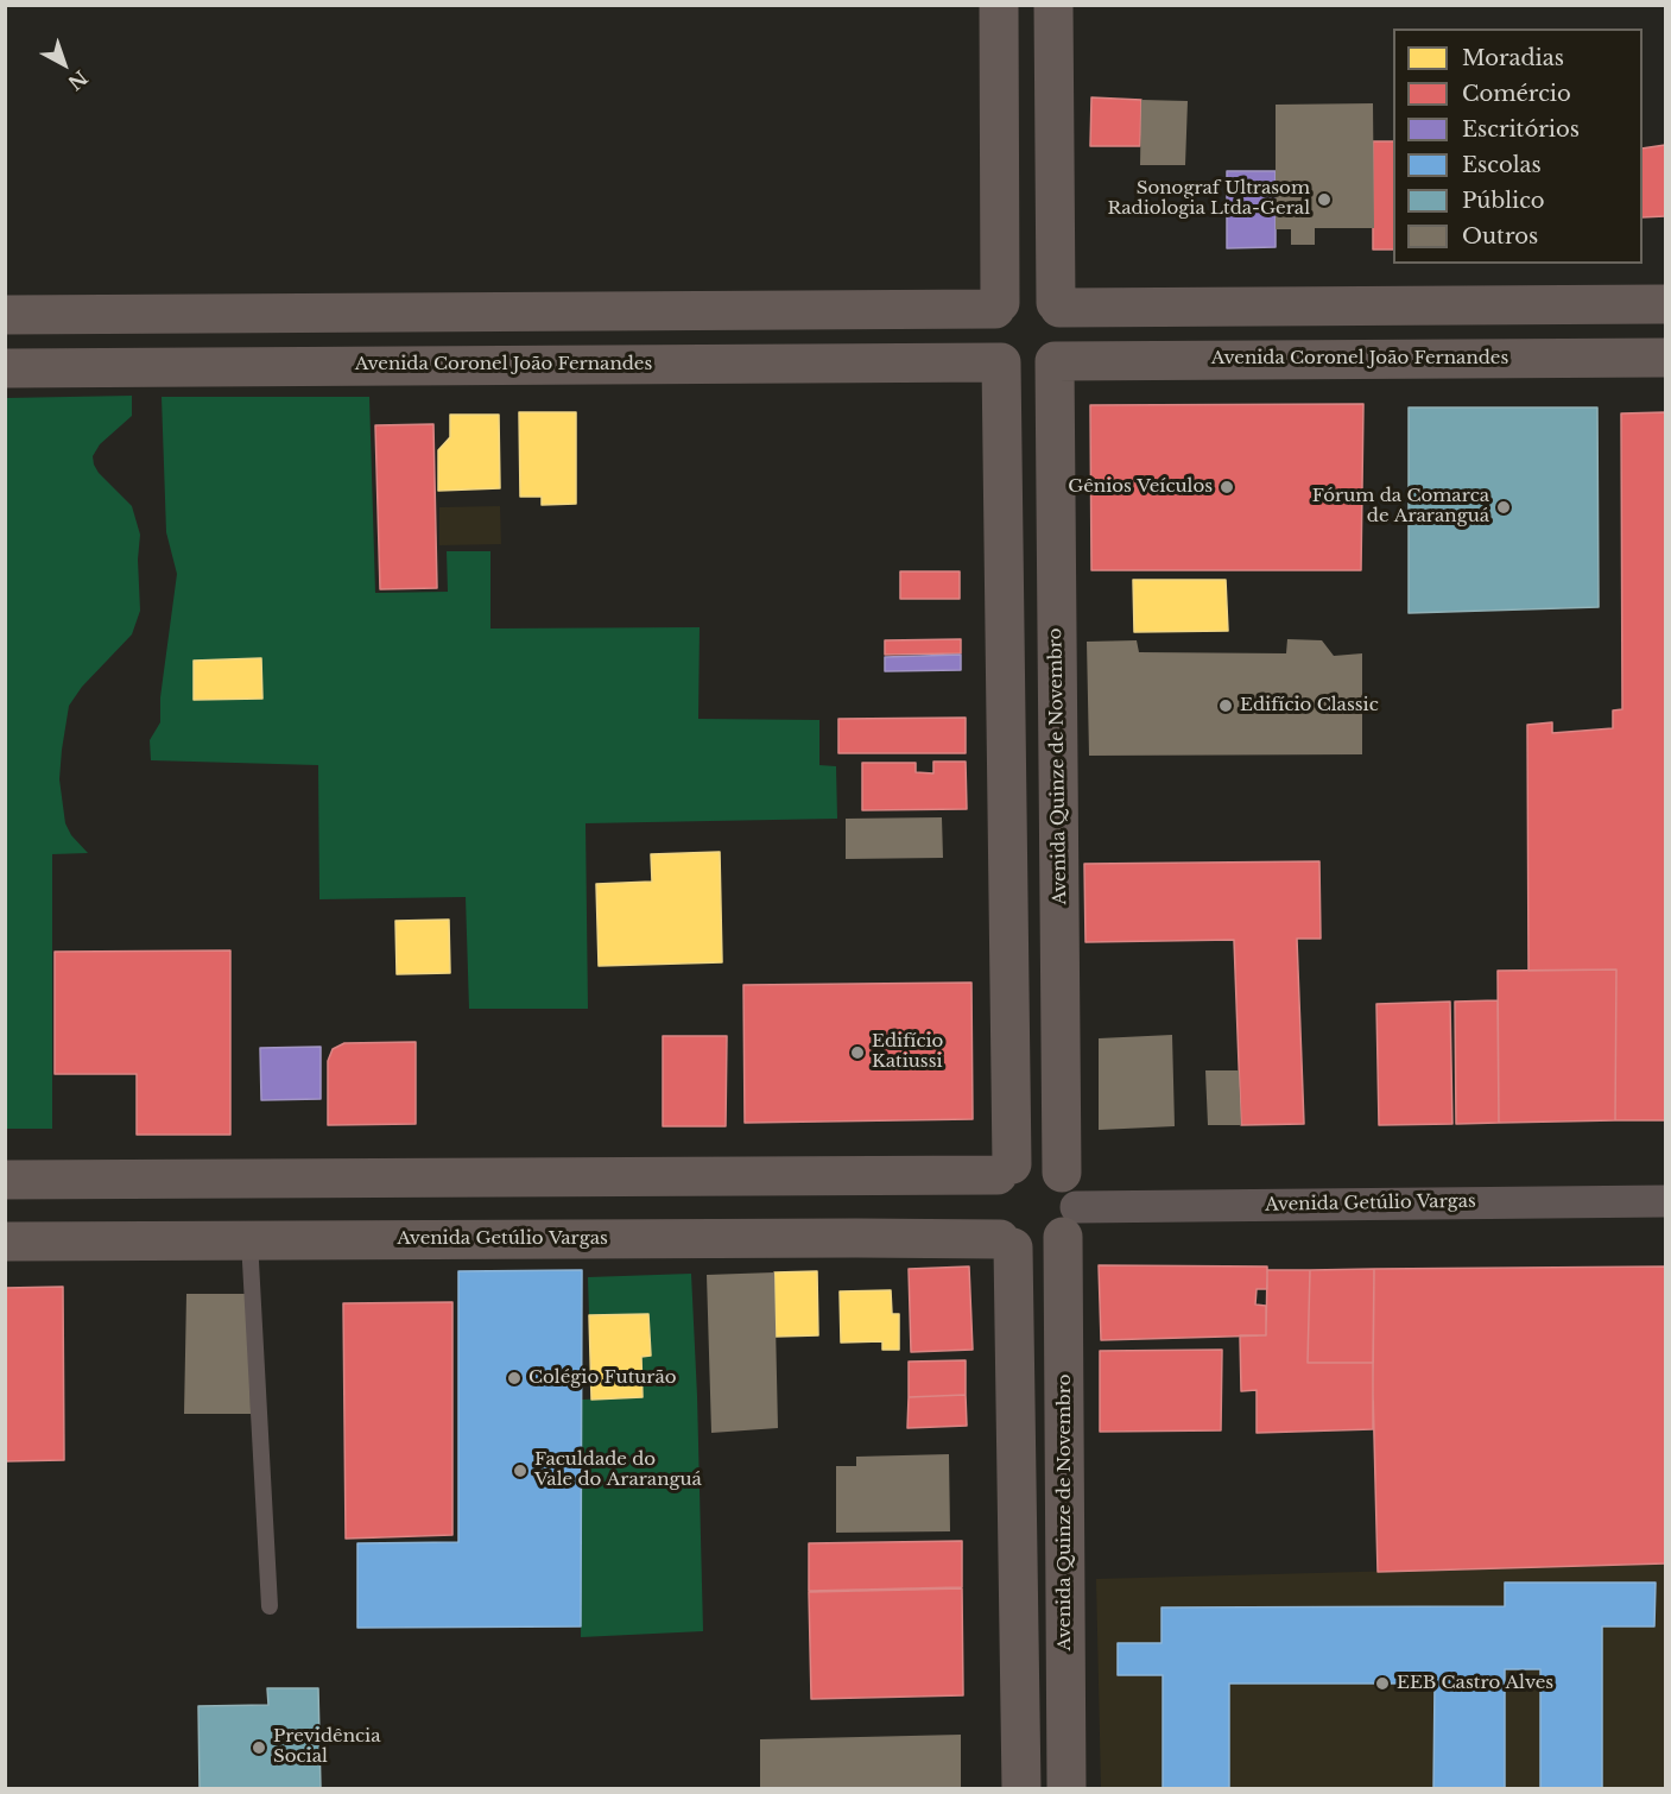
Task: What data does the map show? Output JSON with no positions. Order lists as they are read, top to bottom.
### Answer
{
  "streets": {
    "main road": ["Avenida Coronel João Fernandes", "Avenida Quinze de Novembro", "Avenida Getúlio Vargas"]
  },
  "crossings": [
    ["Avenida Coronel João Fernandes", "Avenida Quinze de Novembro"],
    ["Avenida Quinze de Novembro", "Avenida Getúlio Vargas"]
  ],
  "places": [
    "Sonograf Ultrasom Radiologia Ltda-Geral",
    "Gênios Veículos",
    "Fórum da Comarca de Araranguá",
    "Edifício Classic",
    "Edifício Katiussi",
    "Colégio Futurão",
    "Faculdade do Vale do Araranguá",
    "EEB Castro Alves",
    "Previdência Social"
  ],
  "legend": [
    "Moradias",
    "Comércio",
    "Escritórios",
    "Escolas",
    "Público",
    "Outros"
  ],
  "north": "bottom right"
}
